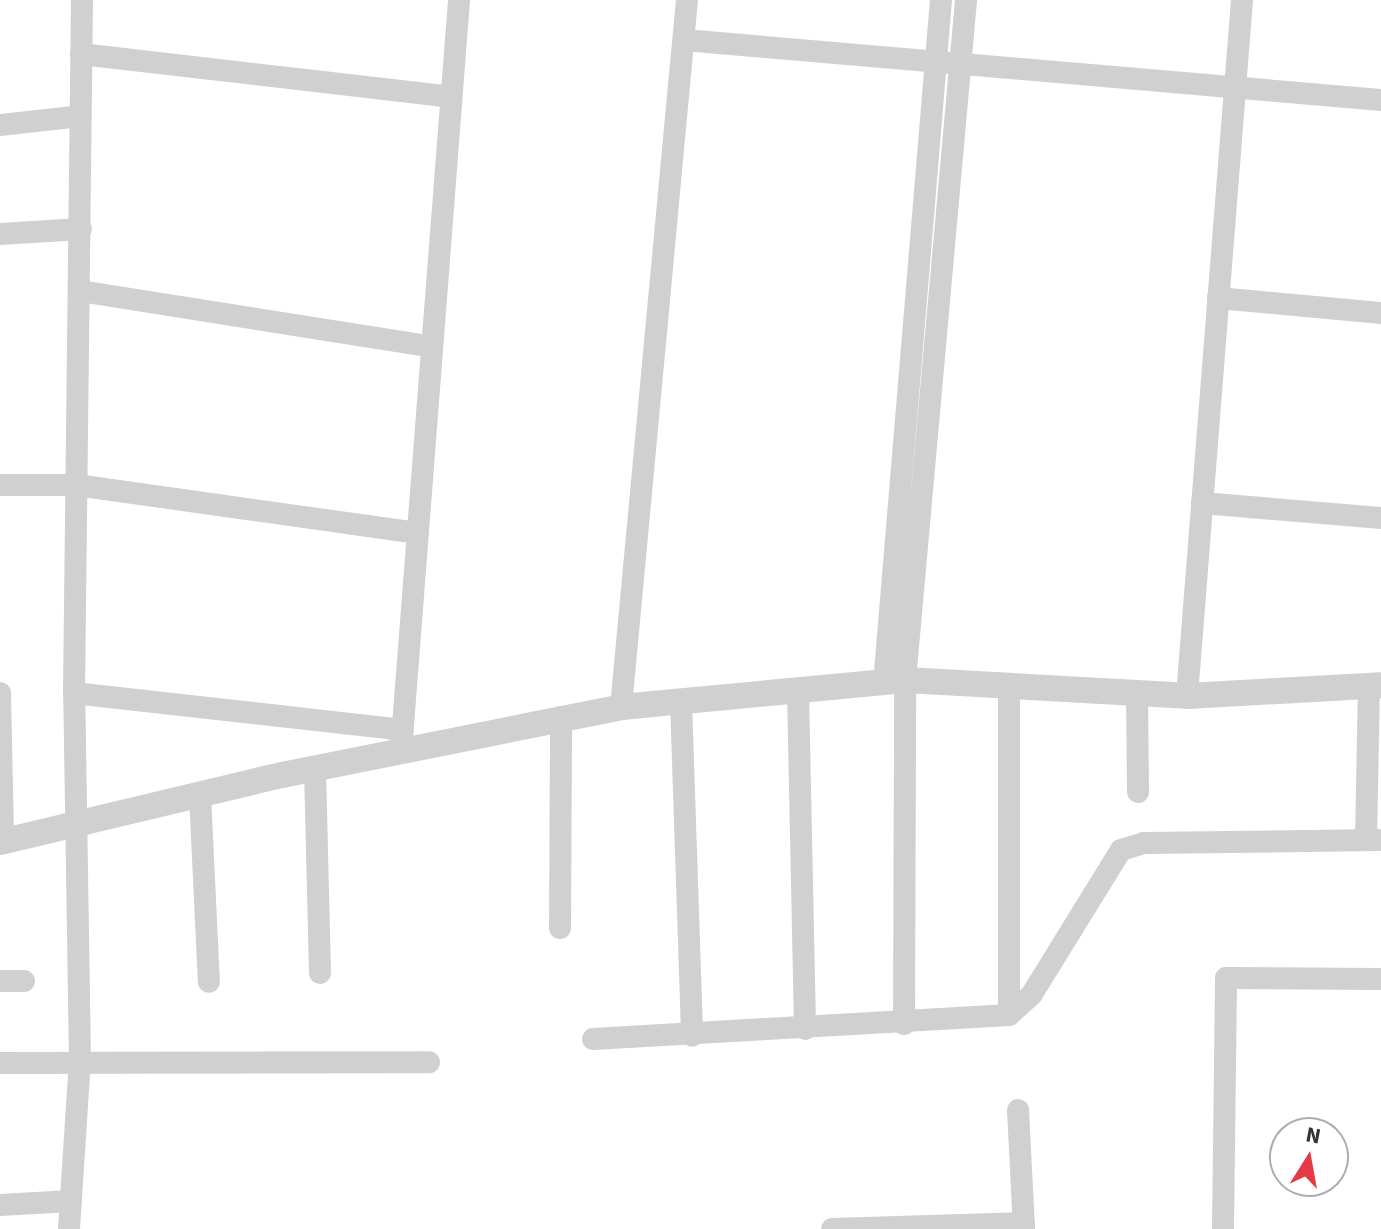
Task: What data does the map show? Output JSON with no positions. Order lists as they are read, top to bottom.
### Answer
{
  "north": "top"
}
